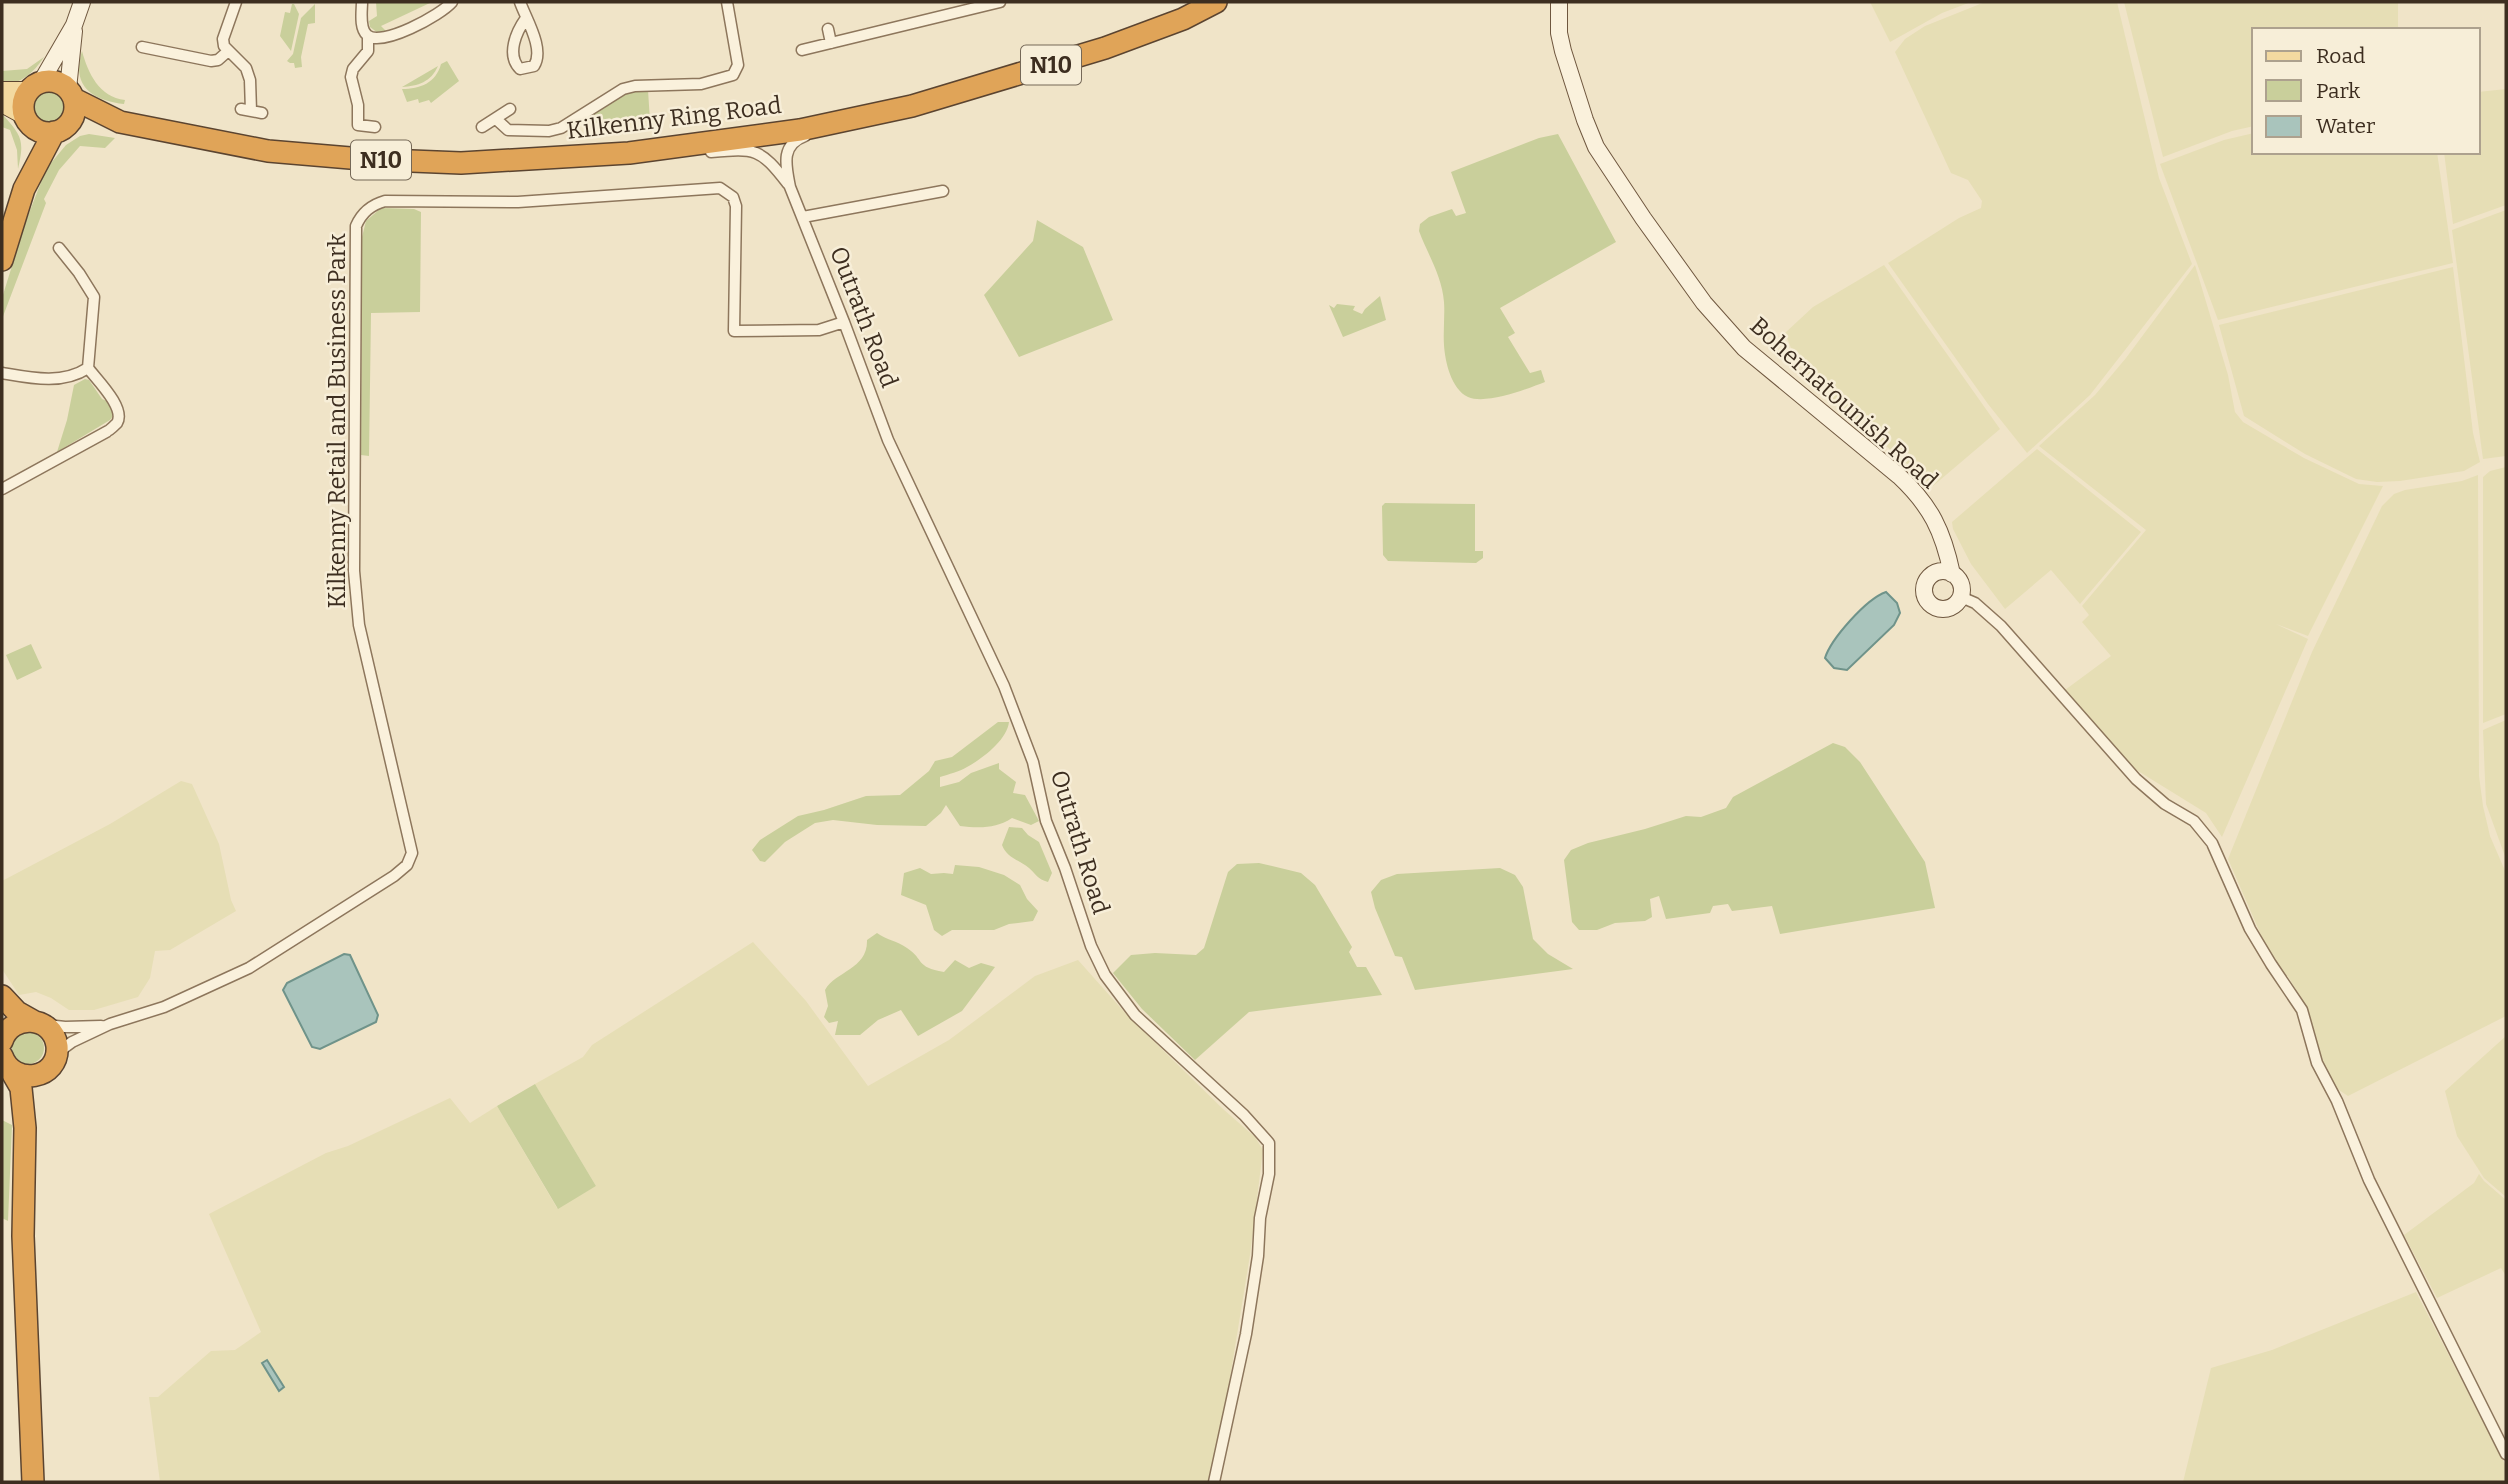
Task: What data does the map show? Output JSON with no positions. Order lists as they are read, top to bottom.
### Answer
{
  "streets": {
    "highway": ["N10", "Kilkenny Ring Road"],
    "street": ["Outrath Road", "Bohernatounish Road", "Kilkenny Retail and Business Park"]
  },
  "crossings": [
    ["N10", "Kilkenny Ring Road"],
    ["Kilkenny Ring Road", "Outrath Road"],
    ["Outrath Road", "Kilkenny Retail and Business Park"]
  ],
  "legend": ["Road", "Park", "Water"]
}
